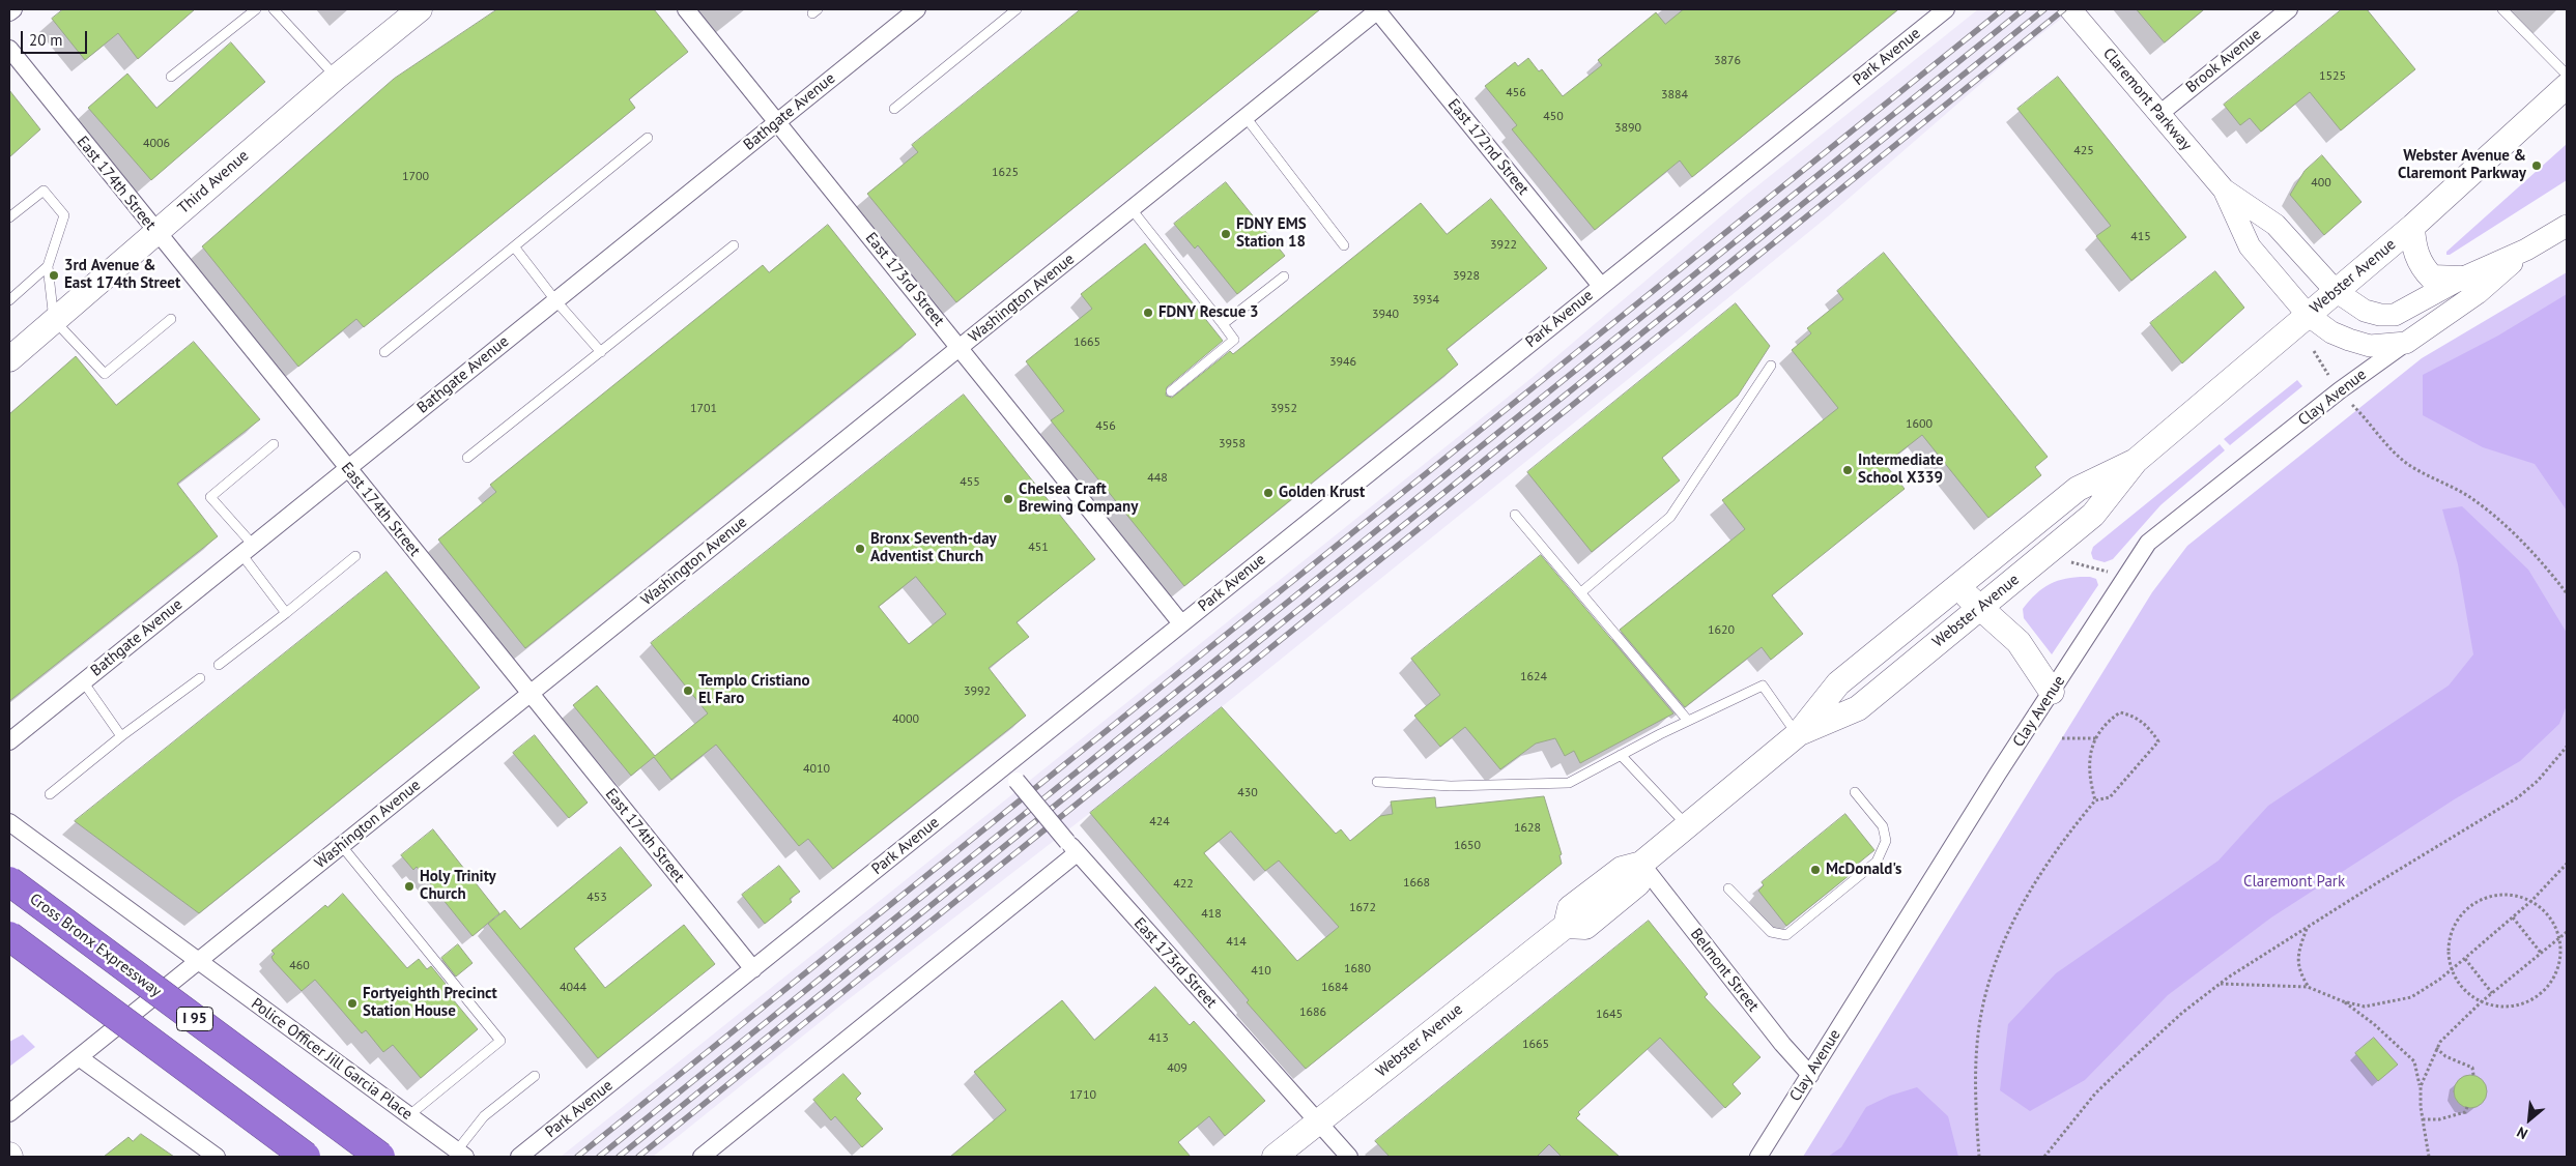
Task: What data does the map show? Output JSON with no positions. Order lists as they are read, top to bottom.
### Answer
{
  "streets": {
    "highway": ["Cross Bronx Expressway", "I 95"],
    "main road": ["Third Avenue", "Webster Avenue"],
    "street": [
      "Park Avenue",
      "Brook Avenue",
      "Claremont Parkway",
      "Bathgate Avenue",
      "East 172nd Street",
      "East 174th Street",
      "East 173rd Street",
      "Washington Avenue",
      "Clay Avenue",
      "Belmont Street",
      "Police Officer Jill Garcia Place"
    ]
  },
  "crossings": [
    ["Park Avenue", "East 172nd Street"],
    ["Park Avenue", "East 174th Street"],
    ["Park Avenue", "East 173rd Street"],
    ["Brook Avenue", "Claremont Parkway"],
    ["Claremont Parkway", "Webster Avenue"],
    ["Claremont Parkway", "Clay Avenue"],
    ["Bathgate Avenue", "East 174th Street"],
    ["Bathgate Avenue", "East 173rd Street"],
    ["East 172nd Street", "Washington Avenue"],
    ["Third Avenue", "East 174th Street"],
    ["East 174th Street", "Washington Avenue"],
    ["Webster Avenue", "East 173rd Street"],
    ["Webster Avenue", "Clay Avenue"],
    ["Webster Avenue", "Belmont Street"],
    ["East 173rd Street", "Washington Avenue"],
    ["Washington Avenue", "Police Officer Jill Garcia Place"],
    ["Clay Avenue", "Belmont Street"]
  ],
  "parks": ["Claremont Park"],
  "places": [
    "Webster Avenue & Claremont Parkway",
    "FDNY EMS Station 18",
    "3rd Avenue & East 174th Street",
    "FDNY Rescue 3",
    "Intermediate School X339",
    "Golden Krust",
    "Chelsea Craft Brewing Company",
    "Bronx Seventh-day Adventist Church",
    "Templo Cristiano El Faro",
    "McDonald's",
    "Holy Trinity Church",
    "Fortyeighth Precinct Station House"
  ],
  "house_numbers": [
    "3876",
    "1525",
    "456",
    "3884",
    "450",
    "3890",
    "4006",
    "425",
    "1625",
    "1700",
    "400",
    "415",
    "3922",
    "3928",
    "3934",
    "3940",
    "1665",
    "3946",
    "1701",
    "3952",
    "1600",
    "456",
    "3958",
    "448",
    "455",
    "451",
    "1620",
    "1624",
    "3992",
    "4000",
    "4010",
    "430",
    "424",
    "1628",
    "1650",
    "1668",
    "422",
    "453",
    "1672",
    "418",
    "414",
    "460",
    "1680",
    "410",
    "4044",
    "1684",
    "1686",
    "1645",
    "413",
    "1665",
    "409",
    "1710"
  ],
  "scale_bar": "20 m",
  "north": "bottom left"
}
